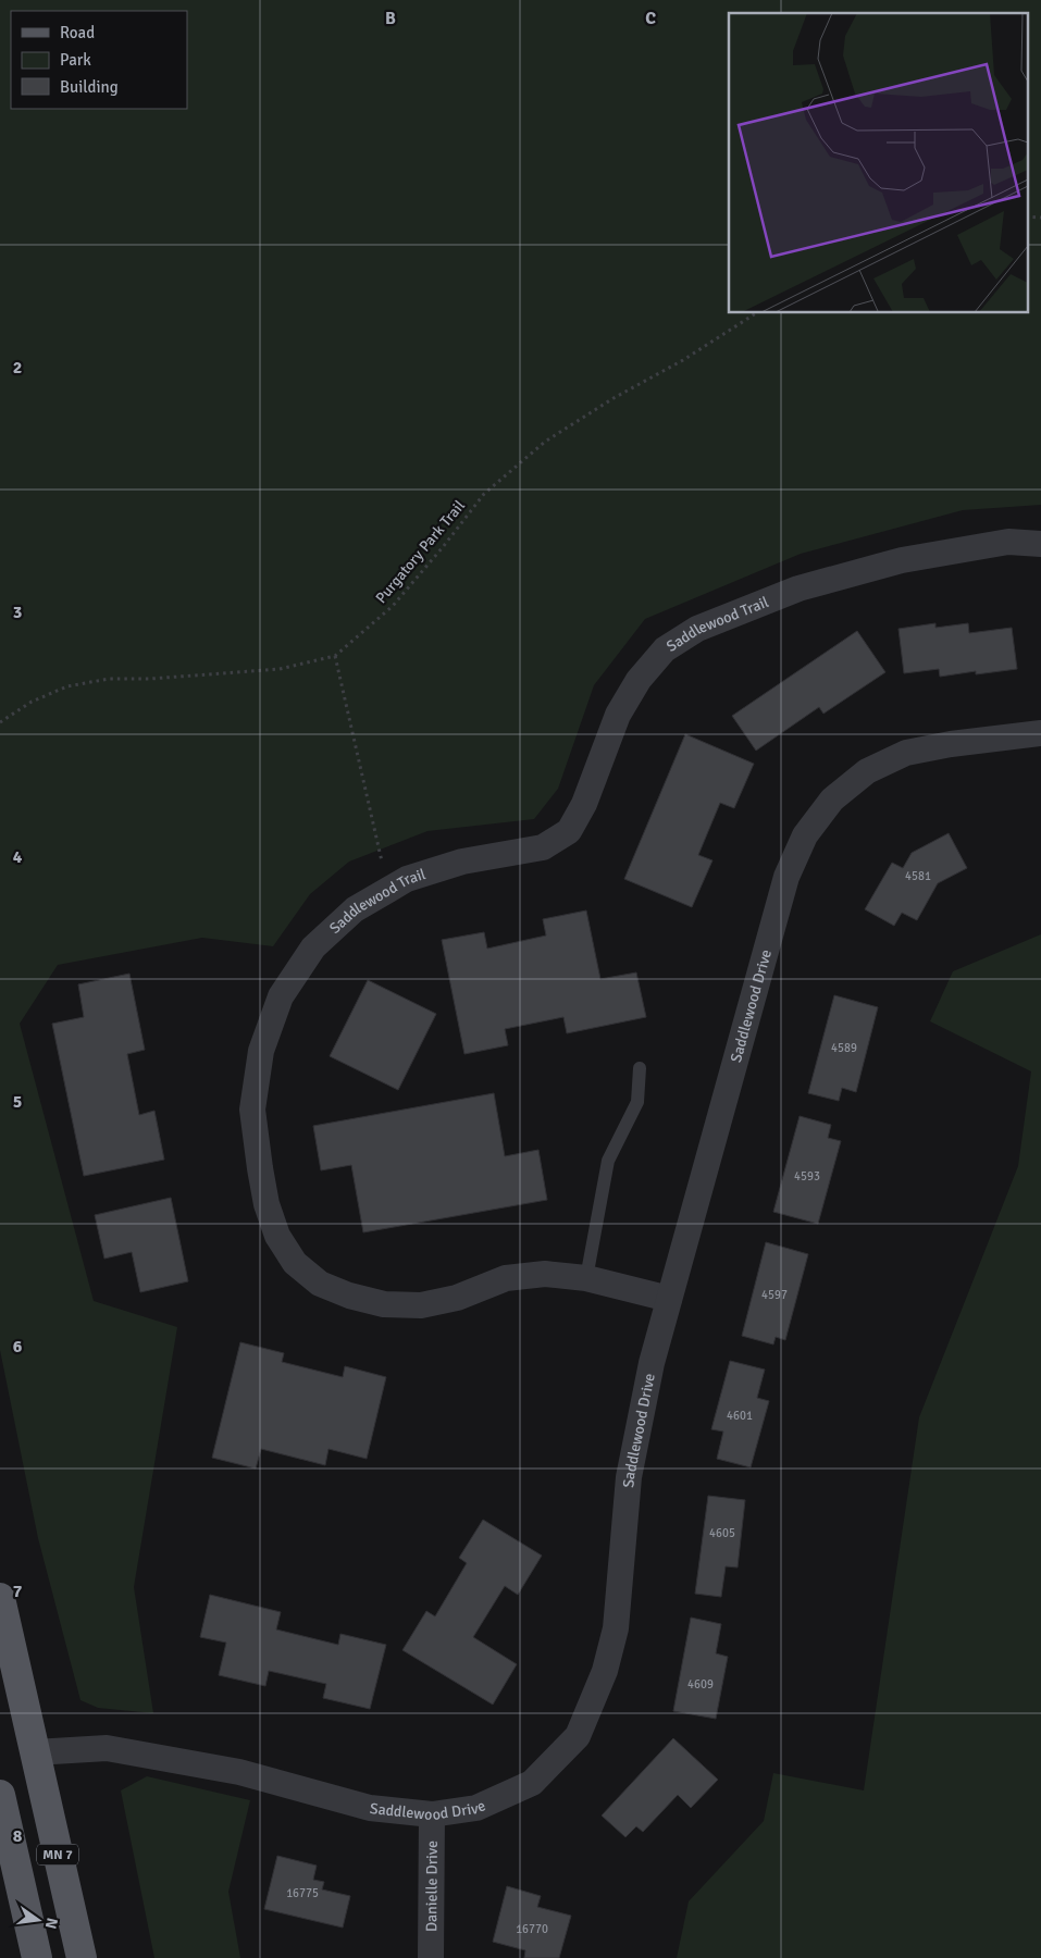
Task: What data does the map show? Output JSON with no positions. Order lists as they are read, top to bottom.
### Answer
{
  "streets": {
    "main road": ["MN 7"],
    "street": ["Saddlewood Trail", "Saddlewood Drive", "Danielle Drive"],
    "path": ["Purgatory Park Trail"]
  },
  "crossings": [
    ["Saddlewood Trail", "Saddlewood Drive"],
    ["Saddlewood Drive", "MN 7"],
    ["Saddlewood Drive", "Danielle Drive"]
  ],
  "house_numbers": [
    "4581",
    "4589",
    "4593",
    "4597",
    "4601",
    "4605",
    "4609",
    "16775",
    "16770"
  ],
  "legend": ["Road", "Park", "Building"],
  "north": "right",
  "grid": {
    "columns": ["B", "C"],
    "rows": [
      "2",
      "3",
      "4",
      "5",
      "6",
      "7",
      "8"
    ]
  }
}
